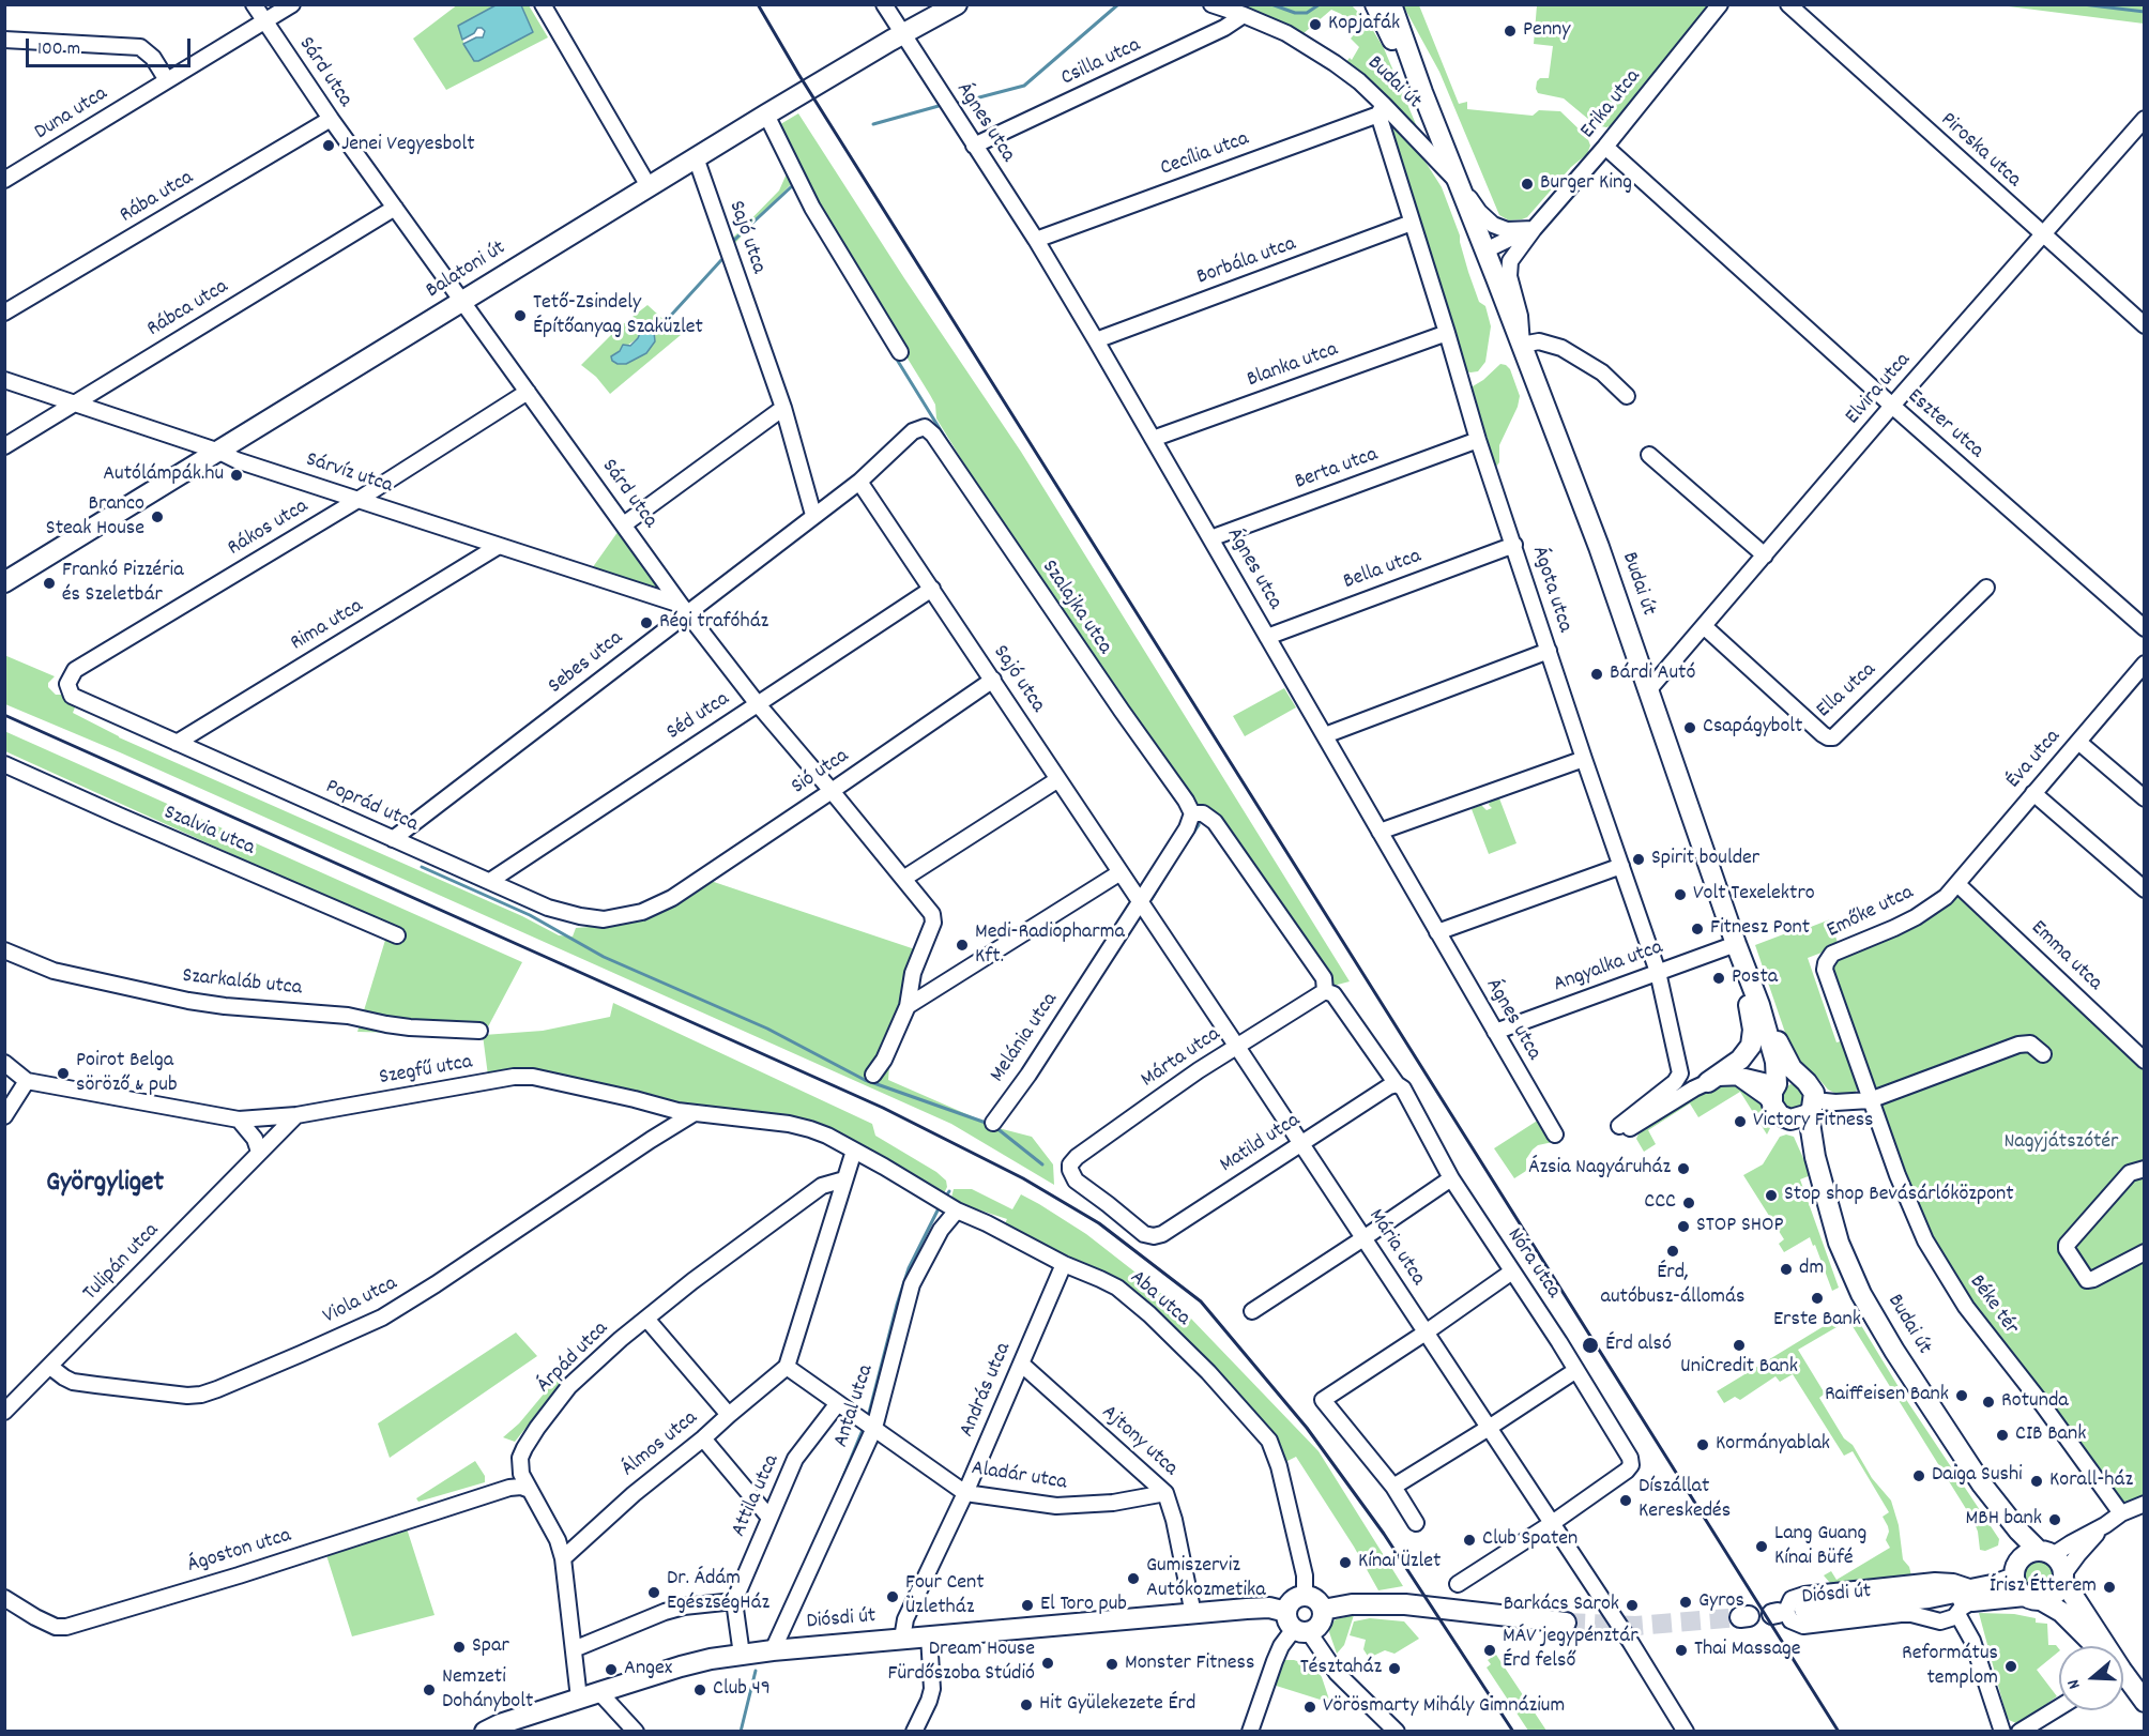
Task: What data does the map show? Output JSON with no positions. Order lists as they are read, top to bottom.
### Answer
{
  "streets": {
    "main road": ["Budai út", "Balatoni út", "Diósdi út"],
    "street": [
      "Csilla utca",
      "Sárd utca",
      "Erika utca",
      "Duna utca",
      "Ágnes utca",
      "Piroska utca",
      "Cecília utca",
      "Rába utca",
      "Sajó utca",
      "Borbála utca",
      "Rábca utca",
      "Blanka utca",
      "Elvira utca",
      "Eszter utca",
      "Berta utca",
      "Sárvíz utca",
      "Rákos utca",
      "Bella utca",
      "Ágota utca",
      "Szalajka utca",
      "Rima utca",
      "Sebes utca",
      "Ella utca",
      "Séd utca",
      "Éva utca",
      "Sió utca",
      "Poprád utca",
      "Szalvia utca",
      "Emőke utca",
      "Emma utca",
      "Angyalka utca",
      "Szarkaláb utca",
      "Melánia utca",
      "Márta utca",
      "Szegfű utca",
      "Matild utca",
      "Mária utca",
      "Tulipán utca",
      "Nóra utca",
      "Aba utca",
      "Viola utca",
      "Béke tér",
      "Árpád utca",
      "András utca",
      "Antal utca",
      "Ajtony utca",
      "Álmos utca",
      "Aladár utca",
      "Attila utca",
      "Ágoston utca"
    ]
  },
  "crossings": [
    ["Csilla utca", "Budai út"],
    ["Csilla utca", "Ágnes utca"],
    ["Sárd utca", "Duna utca"],
    ["Sárd utca", "Rába utca"],
    ["Sárd utca", "Balatoni út"],
    ["Sárd utca", "Rábca utca"],
    ["Sárd utca", "Sárvíz utca"],
    ["Sárd utca", "Rákos utca"],
    ["Sárd utca", "Sebes utca"],
    ["Sárd utca", "Séd utca"],
    ["Sárd utca", "Sió utca"],
    ["Budai út", "Erika utca"],
    ["Budai út", "Cecília utca"],
    ["Budai út", "Elvira utca"],
    ["Budai út", "Ágota utca"],
    ["Budai út", "Angyalka utca"],
    ["Budai út", "Diósdi út"],
    ["Erika utca", "Eszter utca"],
    ["Ágnes utca", "Cecília utca"],
    ["Ágnes utca", "Borbála utca"],
    ["Ágnes utca", "Balatoni út"],
    ["Ágnes utca", "Blanka utca"],
    ["Ágnes utca", "Berta utca"],
    ["Ágnes utca", "Bella utca"],
    ["Ágnes utca", "Angyalka utca"],
    ["Piroska utca", "Elvira utca"],
    ["Cecília utca", "Ágota utca"],
    ["Sajó utca", "Balatoni út"],
    ["Sajó utca", "Sebes utca"],
    ["Sajó utca", "Séd utca"],
    ["Sajó utca", "Sió utca"],
    ["Sajó utca", "Melánia utca"],
    ["Sajó utca", "Mária utca"],
    ["Borbála utca", "Ágota utca"],
    ["Balatoni út", "Sárvíz utca"],
    ["Rábca utca", "Sárvíz utca"],
    ["Blanka utca", "Ágota utca"],
    ["Elvira utca", "Eszter utca"],
    ["Elvira utca", "Ella utca"],
    ["Berta utca", "Ágota utca"],
    ["Sárvíz utca", "Rákos utca"],
    ["Sárvíz utca", "Rima utca"],
    ["Sárvíz utca", "Sebes utca"],
    ["Rákos utca", "Poprád utca"],
    ["Bella utca", "Ágota utca"],
    ["Ágota utca", "Angyalka utca"],
    ["Szalajka utca", "Sebes utca"],
    ["Szalajka utca", "Melánia utca"],
    ["Szalajka utca", "Nóra utca"],
    ["Rima utca", "Poprád utca"],
    ["Sebes utca", "Poprád utca"],
    ["Séd utca", "Poprád utca"],
    ["Éva utca", "Emőke utca"],
    ["Éva utca", "Emma utca"],
    ["Sió utca", "Poprád utca"],
    ["Emőke utca", "Emma utca"],
    ["Emőke utca", "Béke tér"],
    ["Melánia utca", "Mária utca"],
    ["Melánia utca", "Nóra utca"],
    ["Márta utca", "Matild utca"],
    ["Márta utca", "Mária utca"],
    ["Márta utca", "Nóra utca"],
    ["Szegfű utca", "Tulipán utca"],
    ["Szegfű utca", "Aba utca"],
    ["Szegfű utca", "Viola utca"],
    ["Matild utca", "Mária utca"],
    ["Matild utca", "Nóra utca"],
    ["Mária utca", "Nóra utca"],
    ["Tulipán utca", "Viola utca"],
    ["Aba utca", "András utca"],
    ["Aba utca", "Antal utca"],
    ["Aba utca", "Diósdi út"],
    ["Árpád utca", "Ágoston utca"],
    ["András utca", "Ajtony utca"],
    ["András utca", "Aladár utca"],
    ["András utca", "Diósdi út"],
    ["Antal utca", "Aladár utca"],
    ["Antal utca", "Diósdi út"],
    ["Ajtony utca", "Aladár utca"],
    ["Ajtony utca", "Diósdi út"],
    ["Álmos utca", "Aladár utca"],
    ["Aladár utca", "Attila utca"]
  ],
  "districts": ["Györgyliget"],
  "parks": ["Nagyjátszótér"],
  "places": [
    "Kopjafák",
    "Penny",
    "Jenei Vegyesbolt",
    "Burger King",
    "Tető-Zsindely Építőanyag Szaküzlet",
    "Autólámpák.hu",
    "Branco Steak House",
    "Frankó Pizzéria és Szeletbár",
    "Régi trafóház",
    "Bárdi Autó",
    "Csapágybolt",
    "Spirit boulder",
    "Volt Texelektro",
    "Fitnesz Pont",
    "Medi-Radiopharma Kft.",
    "Posta",
    "Poirot Belga söröző & pub",
    "Victory Fitness",
    "Ázsia Nagyáruház",
    "Stop shop Bevásárlóközpont",
    "CCC",
    "STOP SHOP",
    "Érd, autóbusz-állomás",
    "dm",
    "Erste Bank",
    "Érd alsó",
    "UniCredit Bank",
    "Raiffeisen Bank",
    "Rotunda",
    "CIB Bank",
    "Kormányablak",
    "Daiga Sushi",
    "Korall-ház",
    "Díszállat Kereskedés",
    "MBH bank",
    "Club Spaten",
    "Lang Guang Kínai Büfé",
    "Kínai Üzlet",
    "Gumiszerviz Autókozmetika",
    "Írisz Étterem",
    "Dr. Ádám EgészségHáz",
    "Four Cent Üzletház",
    "Gyros",
    "El Toro pub",
    "Barkács Sarok",
    "Spar",
    "MÁV jegypénztár Érd felső",
    "Thai Massage",
    "Dream House Fürdőszoba Stúdió",
    "Monster Fitness",
    "Református templom",
    "Tésztaház",
    "Angex",
    "Nemzeti Dohánybolt",
    "Club 49",
    "Hit Gyülekezete Érd",
    "Vörösmarty Mihály Gimnázium"
  ],
  "scale_bar": "100 m",
  "north": "left"
}
